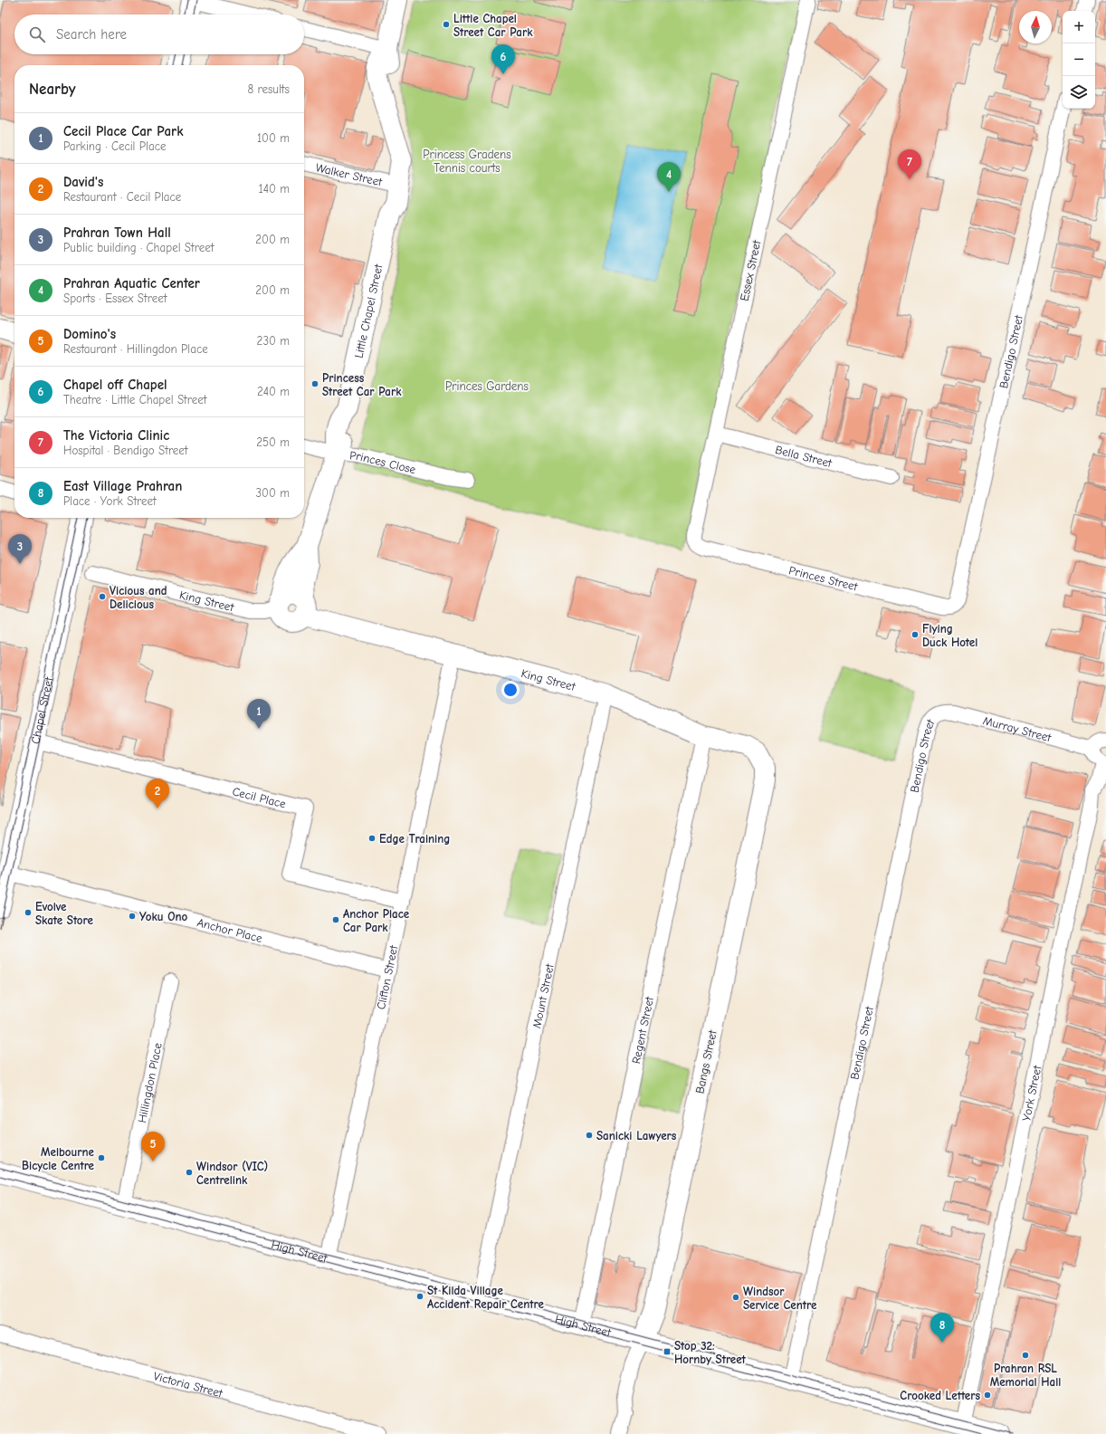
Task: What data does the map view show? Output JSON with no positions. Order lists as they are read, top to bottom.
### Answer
{
  "streets": {
    "street": [
      "Walker Street",
      "Essex Street",
      "Little Chapel Street",
      "Bendigo Street",
      "Bella Street",
      "Princes Close",
      "Princes Street",
      "King Street",
      "Chapel Street",
      "Murray Street",
      "Cecil Place",
      "Anchor Place",
      "Clifton Street",
      "Mount Street",
      "Regent Street",
      "Bangs Street",
      "Hillingdon Place",
      "York Street",
      "High Street",
      "Victoria Street"
    ]
  },
  "crossings": [
    ["Walker Street", "Little Chapel Street"],
    ["Essex Street", "Bella Street"],
    ["Essex Street", "Princes Street"],
    ["Little Chapel Street", "Princes Close"],
    ["Little Chapel Street", "King Street"],
    ["Bendigo Street", "Princes Street"],
    ["Bendigo Street", "Murray Street"],
    ["Bendigo Street", "High Street"],
    ["King Street", "Clifton Street"],
    ["King Street", "Mount Street"],
    ["King Street", "Regent Street"],
    ["King Street", "Bangs Street"],
    ["Chapel Street", "Cecil Place"],
    ["Chapel Street", "Anchor Place"],
    ["Cecil Place", "Clifton Street"],
    ["Anchor Place", "Clifton Street"],
    ["Clifton Street", "High Street"],
    ["Mount Street", "High Street"],
    ["Regent Street", "High Street"],
    ["Bangs Street", "High Street"],
    ["Hillingdon Place", "High Street"],
    ["York Street", "High Street"]
  ],
  "parks": ["Princess Gradens Tennis courts", "Princes Gardens"],
  "places": {
    "other": [
      "Little Chapel Street Car Park",
      "Princess Street Car Park",
      "Vicious and Delicious",
      "Flying Duck Hotel",
      "Edge Training",
      "Evolve Skate Store",
      "Yoku Ono",
      "Anchor Place Car Park",
      "Sanicki Lawyers",
      "Melbourne Bicycle Centre",
      "Windsor (VIC) Centrelink",
      "St Kilda Village Accident Repair Centre",
      "Windsor Service Centre",
      "Prahran RSL Memorial Hall",
      "Crooked Letters"
    ],
    "transit": ["Stop 32: Hornby Street"]
  },
  "north": "top",
  "page": {
    "map_buttons": ["+", "−"],
    "search": "Search here",
    "pins": [
      "6",
      "7",
      "4",
      "3",
      "1",
      "2",
      "5",
      "8"
    ],
    "heading": ["Nearby", "8 results"],
    "list": [
      {
        "mark": "1",
        "name": "Cecil Place Car Park",
        "note": "Parking · Cecil Place",
        "value": "100 m"
      },
      {
        "mark": "2",
        "name": "David's",
        "note": "Restaurant · Cecil Place",
        "value": "140 m"
      },
      {
        "mark": "3",
        "name": "Prahran Town Hall",
        "note": "Public building · Chapel Street",
        "value": "200 m"
      },
      {
        "mark": "4",
        "name": "Prahran Aquatic Center",
        "note": "Sports · Essex Street",
        "value": "200 m"
      },
      {
        "mark": "5",
        "name": "Domino's",
        "note": "Restaurant · Hillingdon Place",
        "value": "230 m"
      },
      {
        "mark": "6",
        "name": "Chapel off Chapel",
        "note": "Theatre · Little Chapel Street",
        "value": "240 m"
      },
      {
        "mark": "7",
        "name": "The Victoria Clinic",
        "note": "Hospital · Bendigo Street",
        "value": "250 m"
      },
      {
        "mark": "8",
        "name": "East Village Prahran",
        "note": "Place · York Street",
        "value": "300 m"
      }
    ]
  }
}
